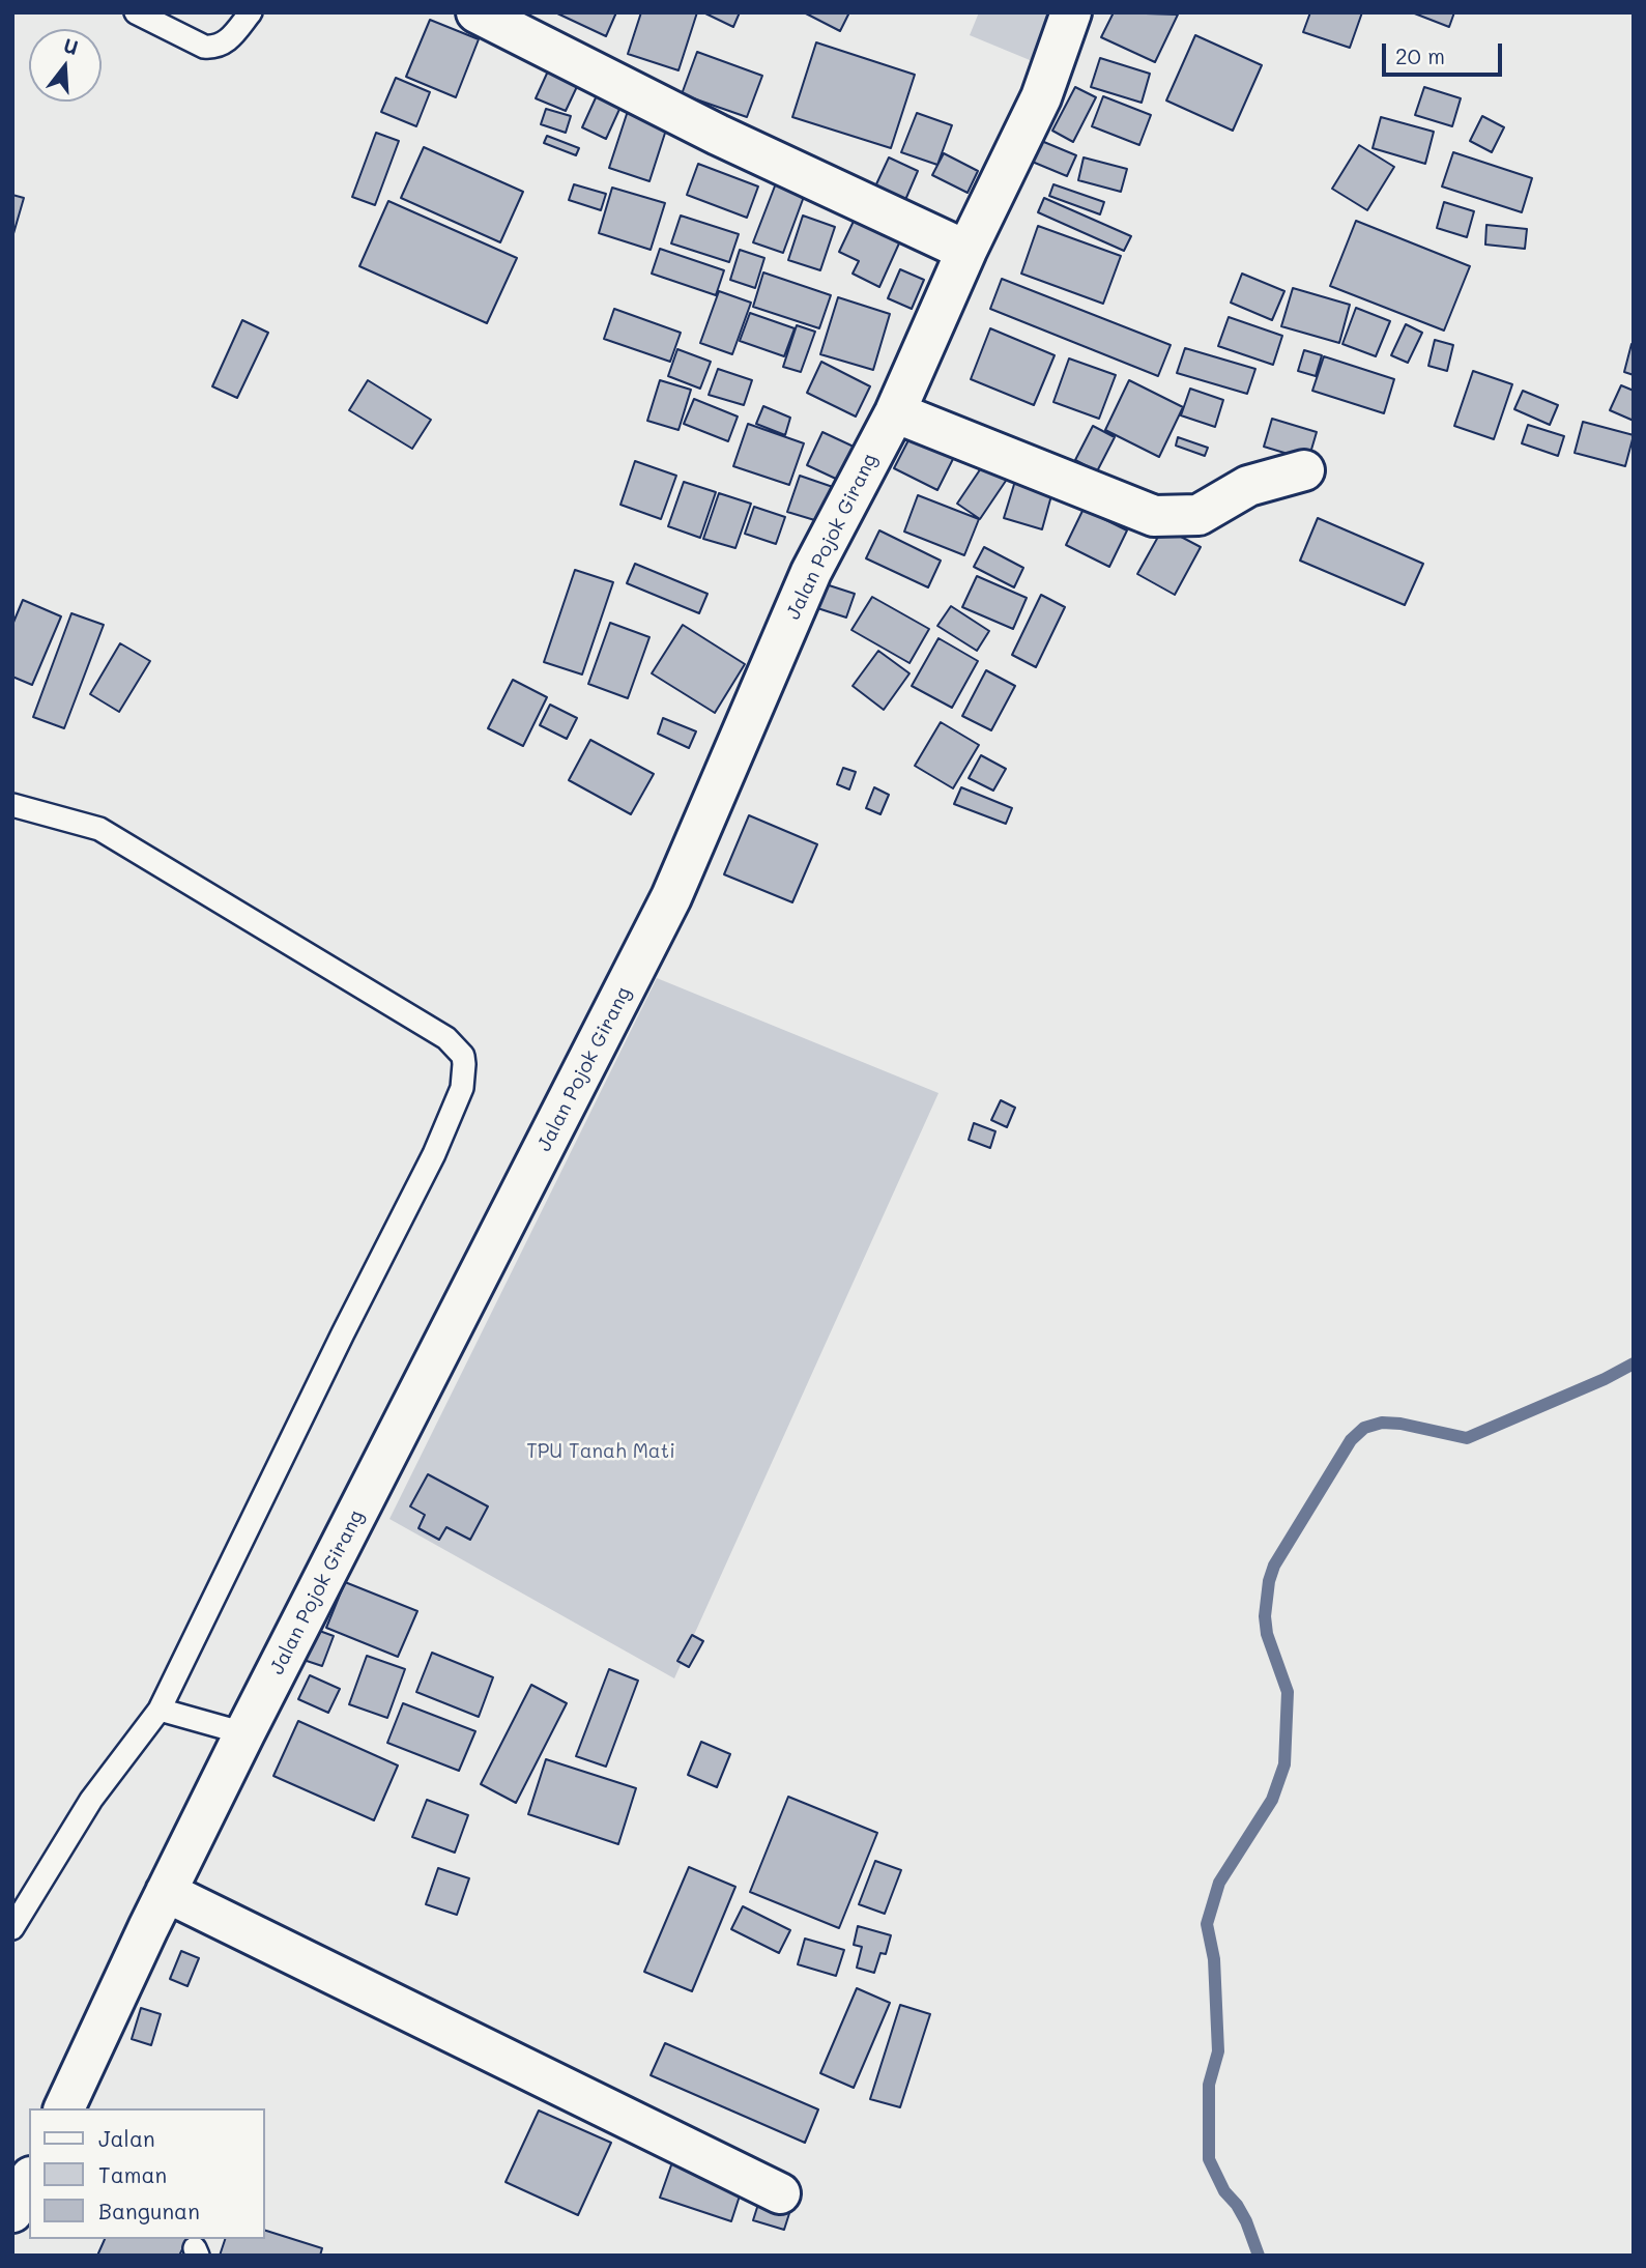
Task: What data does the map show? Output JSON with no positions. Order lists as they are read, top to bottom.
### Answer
{
  "streets": {
    "street": ["Jalan Pojok Girang"]
  },
  "parks": ["TPU Tanah Mati"],
  "legend": ["Jalan", "Taman", "Bangunan"],
  "scale_bar": "20 m",
  "north": "top"
}
